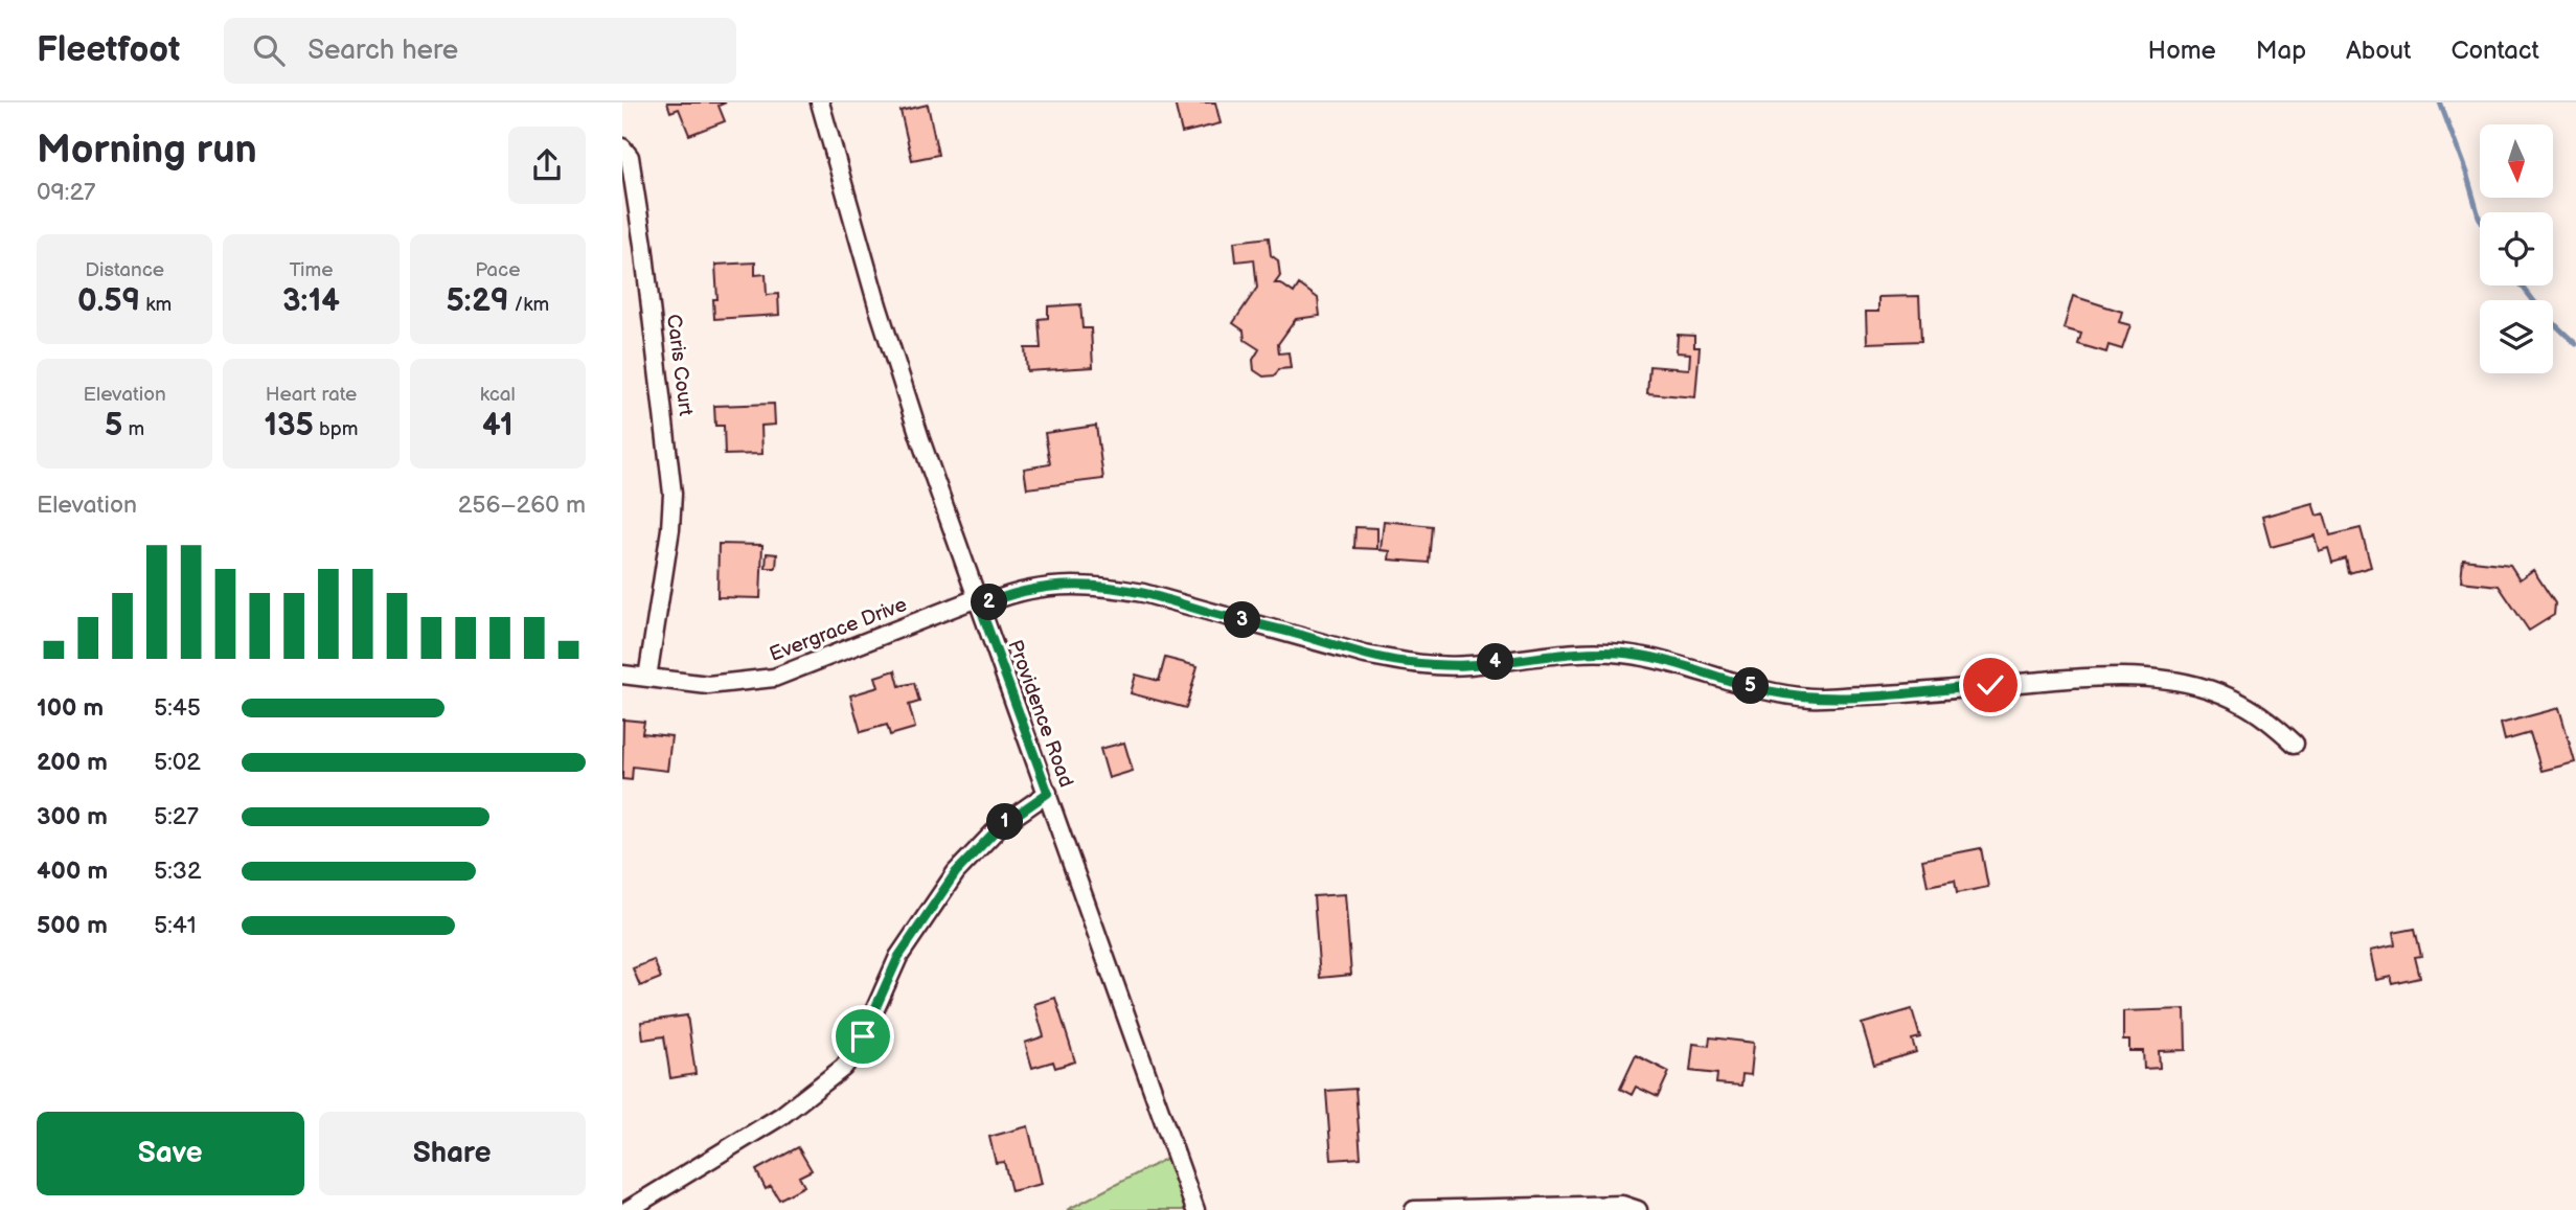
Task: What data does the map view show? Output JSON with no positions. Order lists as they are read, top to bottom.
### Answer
{
  "streets": {
    "street": ["Caris Court", "Evergrace Drive", "Providence Road"]
  },
  "crossings": [
    ["Caris Court", "Evergrace Drive"],
    ["Evergrace Drive", "Providence Road"]
  ],
  "north": "bottom",
  "page": {
    "header": "Fleetfoot",
    "search": "Search here",
    "nav": [
      "Home",
      "Map",
      "About",
      "Contact"
    ],
    "heading": ["Morning run", "09:27"],
    "stats": [
      ["Distance", "0.59 km"],
      ["Time", "3:14"],
      ["Pace", "5:29 /km"],
      ["Elevation", "5 m"],
      ["Heart rate", "135 bpm"],
      ["kcal", "41"]
    ],
    "chart": ["Elevation", "256–260 m"],
    "pins": [
      "2",
      "3",
      "4",
      "5",
      "1"
    ],
    "list": [
      {
        "name": "100 m",
        "note": "5:45"
      },
      {
        "name": "200 m",
        "note": "5:02"
      },
      {
        "name": "300 m",
        "note": "5:27"
      },
      {
        "name": "400 m",
        "note": "5:32"
      },
      {
        "name": "500 m",
        "note": "5:41"
      }
    ],
    "buttons": ["Save", "Share"]
  }
}
